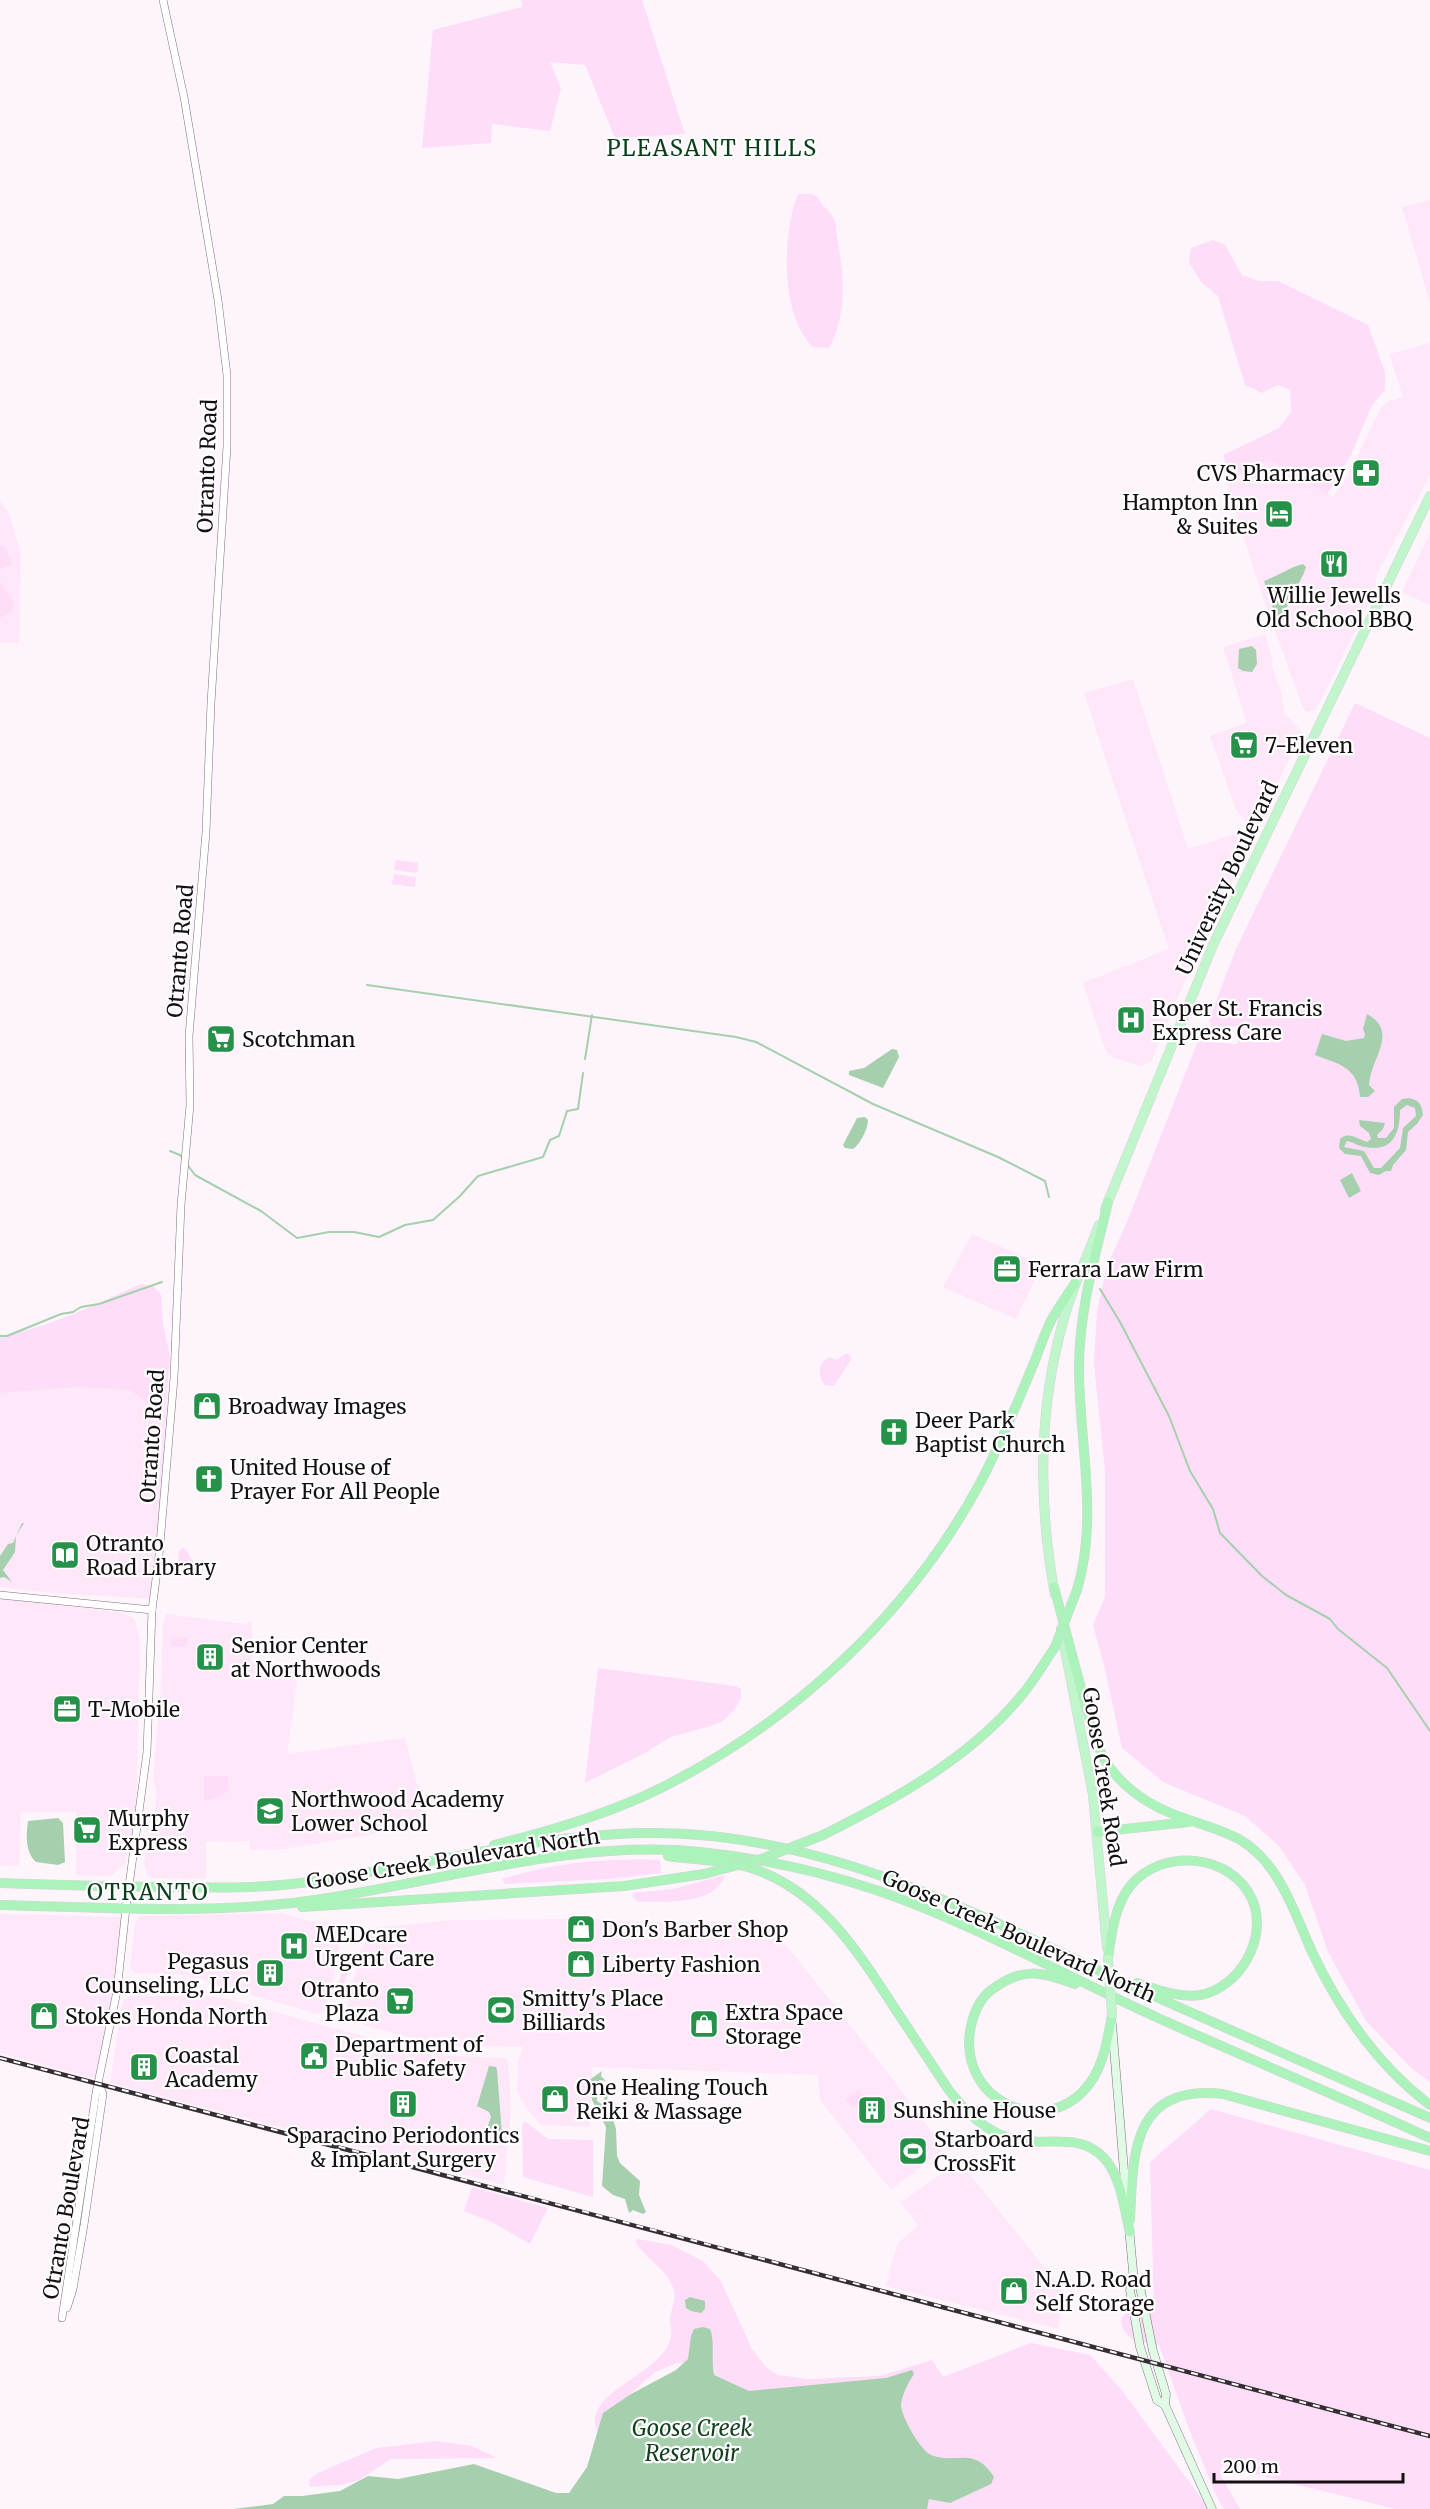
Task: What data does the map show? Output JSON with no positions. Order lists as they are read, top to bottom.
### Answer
{
  "streets": {
    "highway": ["Goose Creek Boulevard North"],
    "main road": ["University Boulevard", "Goose Creek Road"],
    "street": ["Otranto Road", "Otranto Boulevard"]
  },
  "crossings": [
    ["Otranto Road", "Goose Creek Boulevard North"],
    ["Otranto Road", "Otranto Boulevard"],
    ["University Boulevard", "Goose Creek Road"],
    ["Goose Creek Boulevard North", "Otranto Boulevard"]
  ],
  "districts": ["PLEASANT HILLS", "OTRANTO"],
  "water": ["Goose Creek Reservoir"],
  "places": {
    "pharmacy": ["CVS Pharmacy"],
    "hotel": ["Hampton Inn & Suites"],
    "restaurant": ["Willie Jewells Old School BBQ"],
    "supermarket": [
      "7-Eleven",
      "Scotchman",
      "Murphy Express",
      "Otranto Plaza"
    ],
    "hospital": ["Roper St. Francis Express Care", "MEDcare Urgent Care"],
    "office": ["Ferrara Law Firm", "T-Mobile"],
    "shop": [
      "Broadway Images",
      "Don's Barber Shop",
      "Liberty Fashion",
      "Stokes Honda North",
      "Extra Space Storage",
      "One Healing Touch Reiki & Massage",
      "N.A.D. Road Self Storage"
    ],
    "church": ["Deer Park Baptist Church", "United House of Prayer For All People"],
    "library": ["Otranto Road Library"],
    "building": [
      "Senior Center at Northwoods",
      "Pegasus Counseling, LLC",
      "Coastal Academy",
      "Sparacino Periodontics & Implant Surgery",
      "Sunshine House"
    ],
    "school or university": ["Northwood Academy Lower School"],
    "sports": ["Smitty's Place Billiards", "Starboard CrossFit"],
    "public building": ["Department of Public Safety"]
  },
  "scale_bar": "200 m"
}
